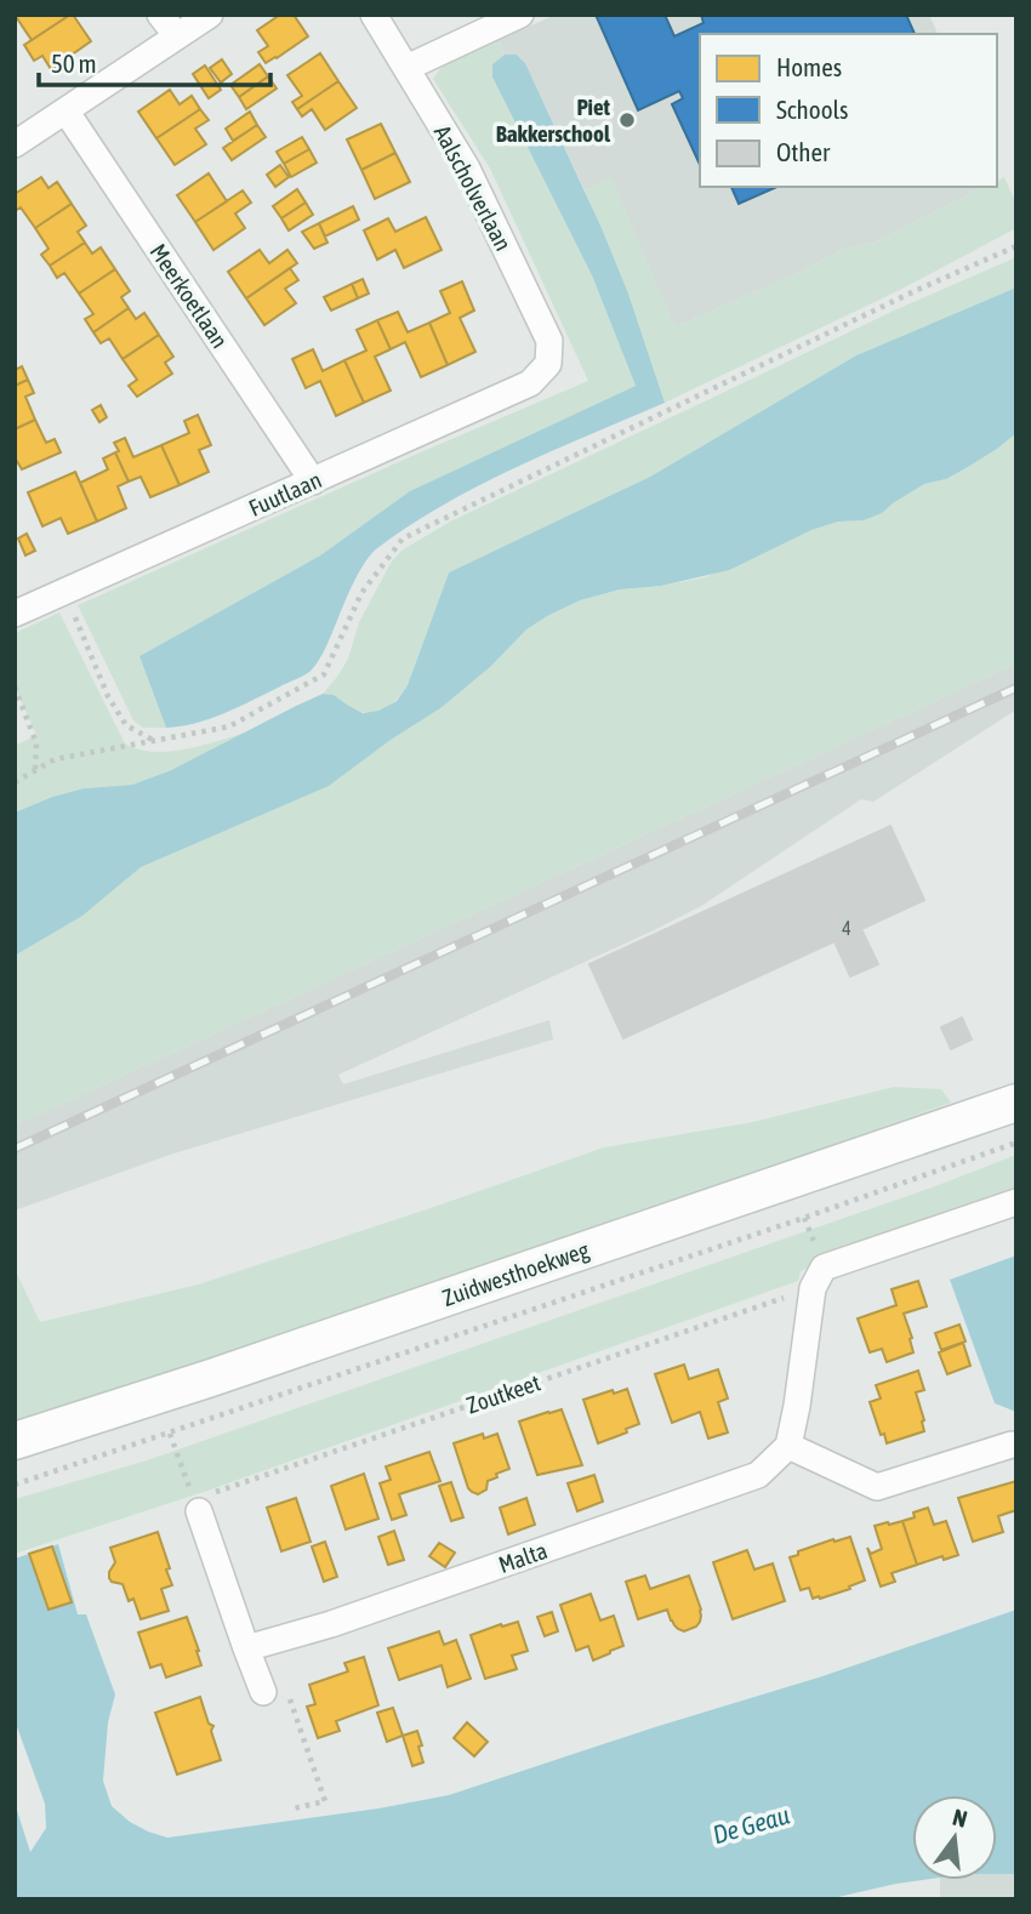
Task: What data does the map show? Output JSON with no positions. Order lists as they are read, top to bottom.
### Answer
{
  "streets": {
    "main road": ["Zuidwesthoekweg"],
    "street": [
      "Aalscholverlaan",
      "Meerkoetlaan",
      "Fuutlaan",
      "Malta"
    ],
    "path": ["Zoutkeet"]
  },
  "crossings": [
    ["Aalscholverlaan", "Fuutlaan"],
    ["Meerkoetlaan", "Fuutlaan"]
  ],
  "water": ["De Geau"],
  "places": ["Piet Bakkerschool"],
  "house_numbers": ["4"],
  "legend": ["Homes", "Schools", "Other"],
  "scale_bar": "50 m",
  "north": "top"
}
